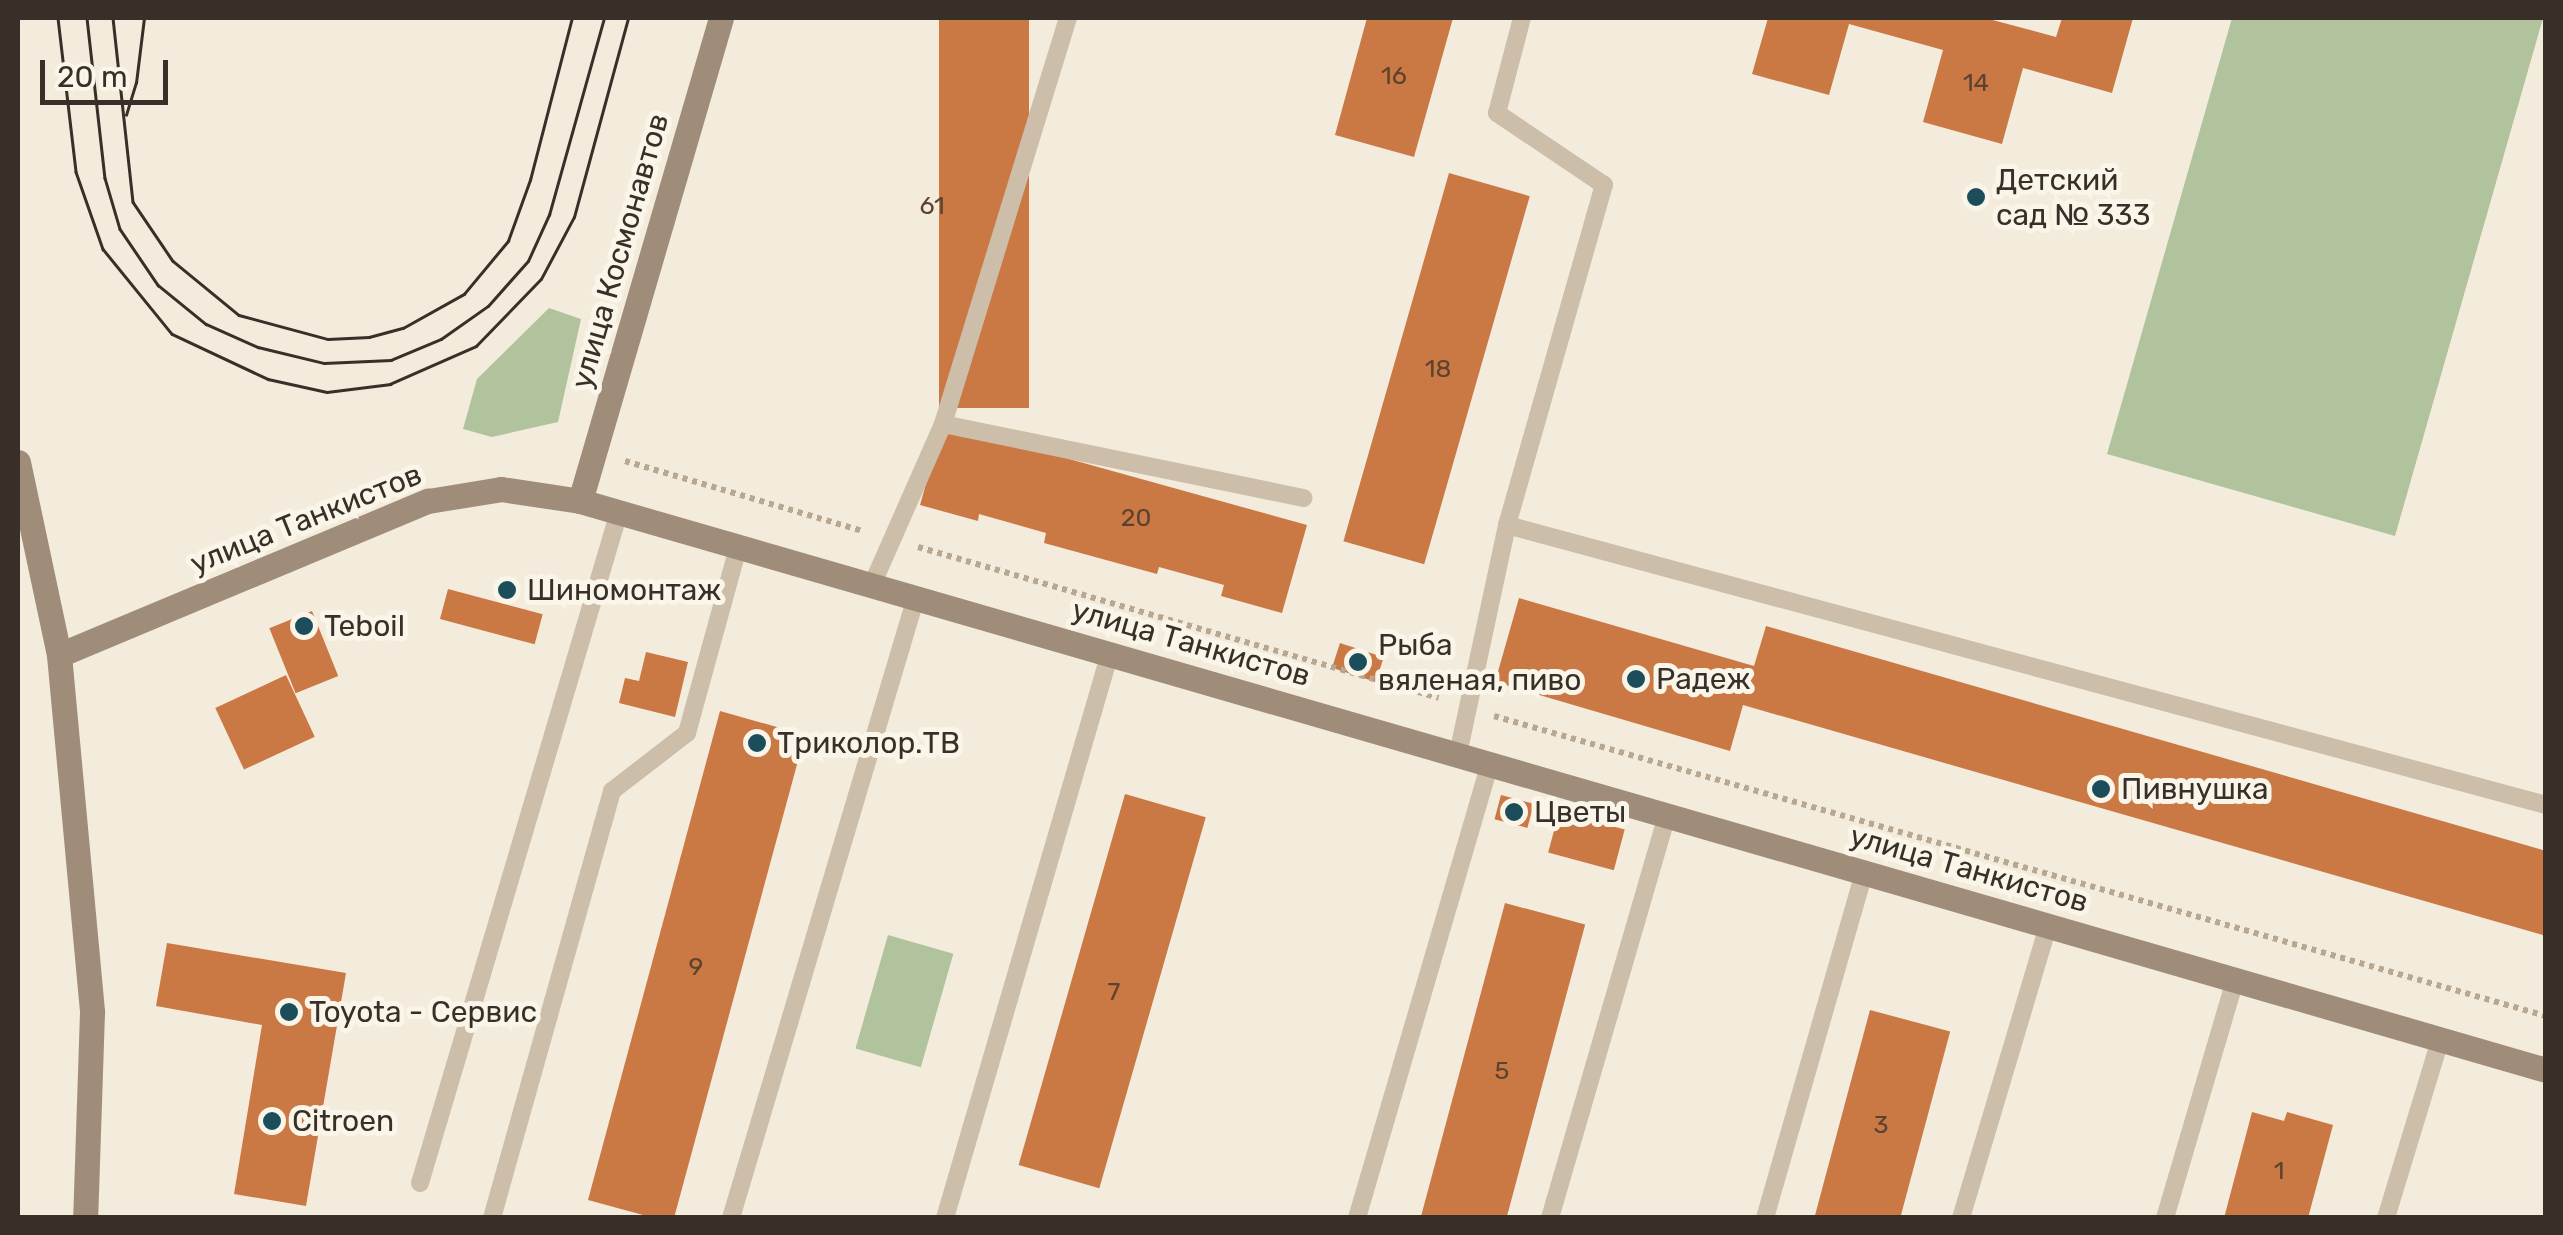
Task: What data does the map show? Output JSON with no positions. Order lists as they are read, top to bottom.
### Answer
{
  "streets": {
    "main road": ["улица Космонавтов", "улица Танкистов"]
  },
  "crossings": [
    ["улица Космонавтов", "улица Танкистов"]
  ],
  "places": [
    "Детский сад № 333",
    "Шиномонтаж",
    "Teboil",
    "Рыба вяленая, пиво",
    "Радеж",
    "Триколор.ТВ",
    "Пивнушка",
    "Цветы",
    "Toyota - Сервис",
    "Citroen"
  ],
  "house_numbers": [
    "16",
    "14",
    "61",
    "18",
    "20",
    "9",
    "7",
    "5",
    "3",
    "1"
  ],
  "scale_bar": "20 m"
}
